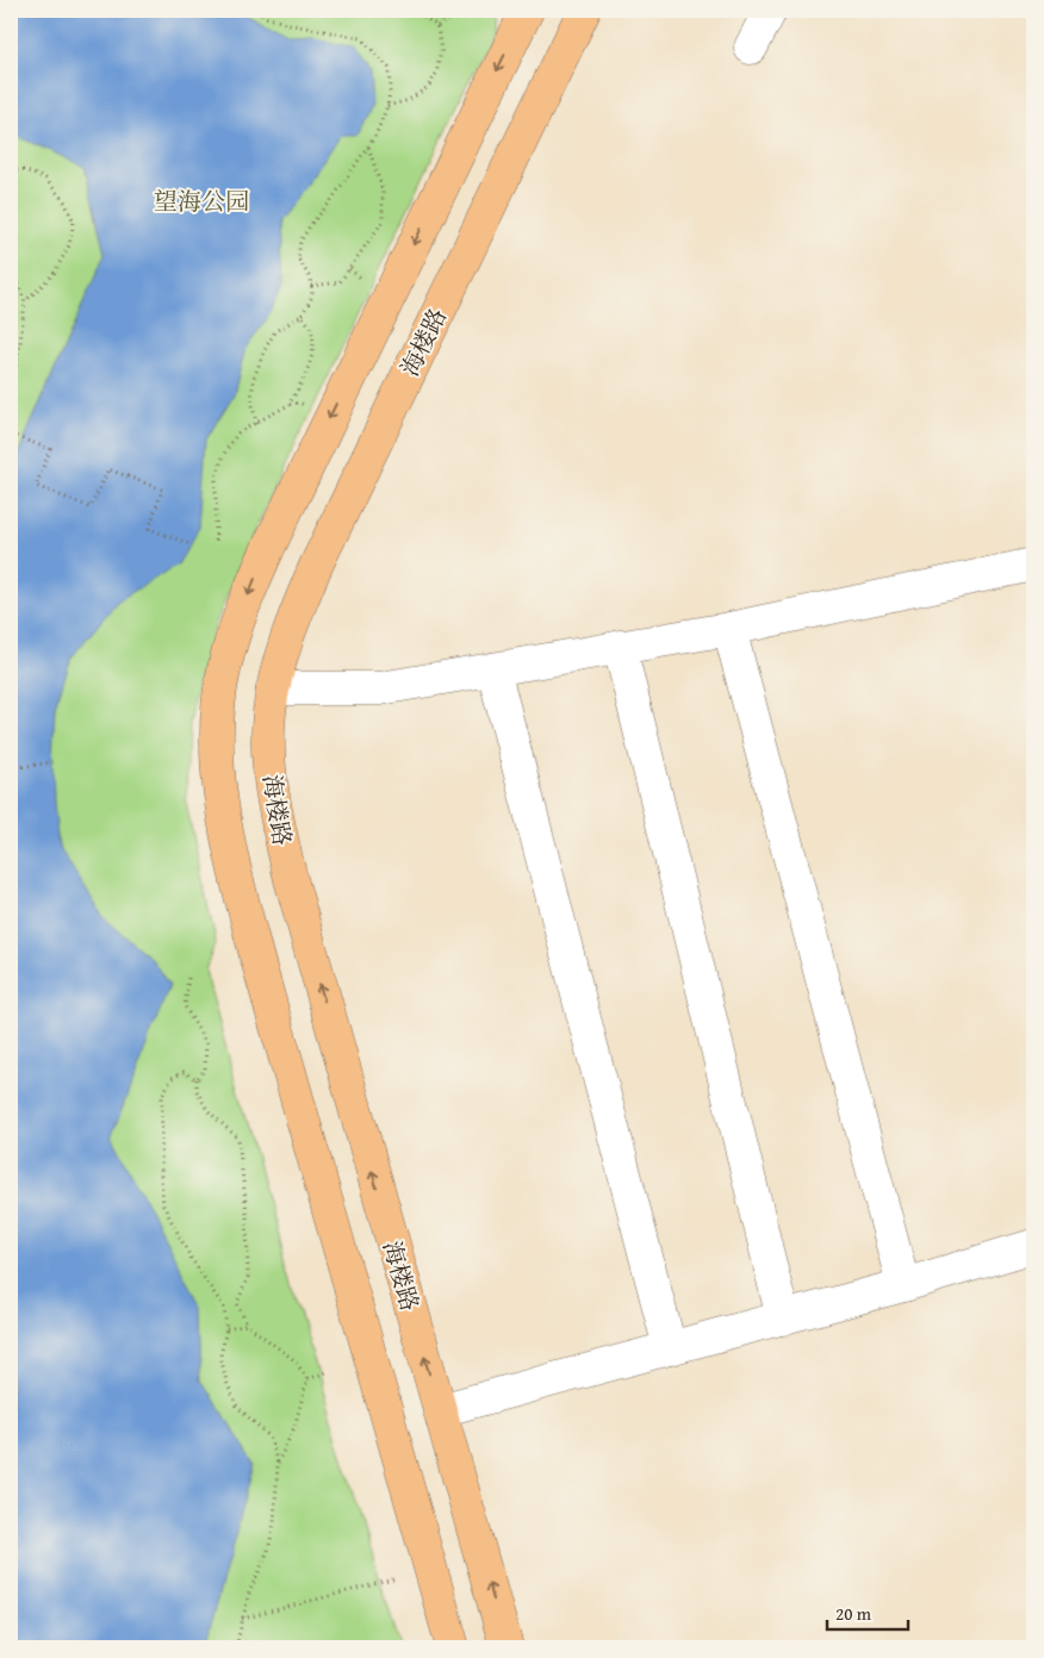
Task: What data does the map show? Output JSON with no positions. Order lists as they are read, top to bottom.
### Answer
{
  "streets": {
    "main road": ["海楼路"]
  },
  "parks": ["望海公园"],
  "scale_bar": "20 m"
}
